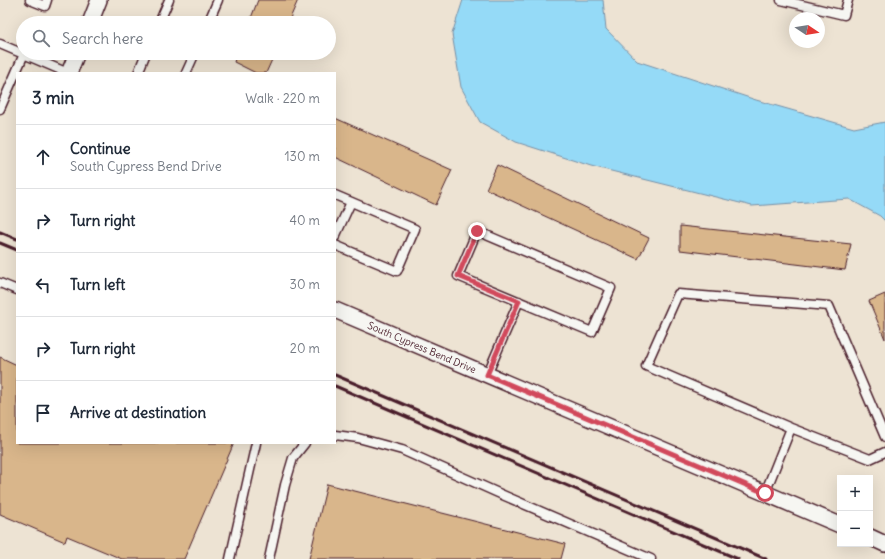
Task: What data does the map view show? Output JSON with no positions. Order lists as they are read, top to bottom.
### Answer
{
  "streets": {
    "street": ["South Cypress Bend Drive"]
  },
  "north": "right",
  "page": {
    "search": "Search here",
    "heading": ["3 min", "Walk · 220 m"],
    "list": [
      ["Continue", "South Cypress Bend Drive", "130 m"],
      ["Turn right", "40 m"],
      ["Turn left", "30 m"],
      ["Turn right", "20 m"],
      "Arrive at destination"
    ],
    "map_buttons": ["+", "−"]
  }
}
